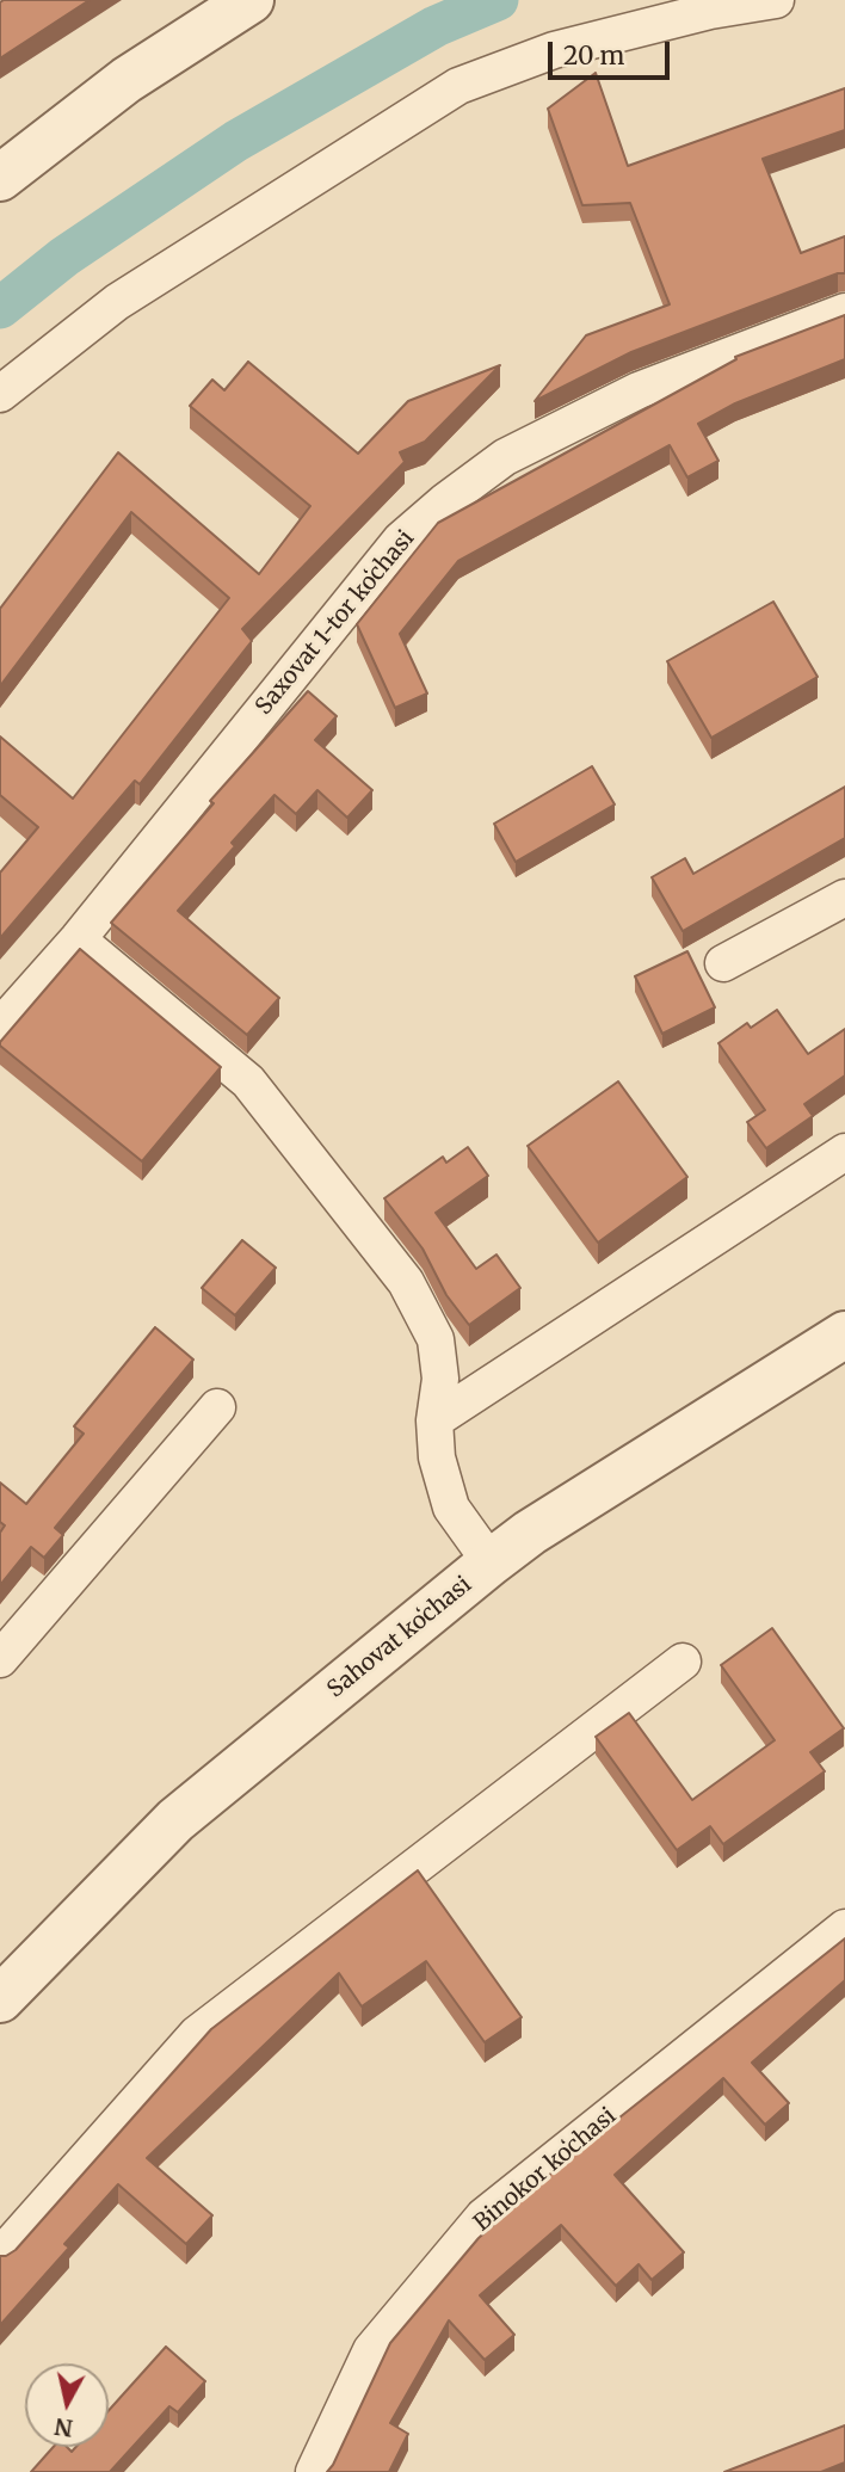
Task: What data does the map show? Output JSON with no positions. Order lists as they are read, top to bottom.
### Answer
{
  "streets": {
    "street": ["Saxovat 1-tor koʻchasi", "Sahovat koʻchasi", "Binokor koʻchasi"]
  },
  "scale_bar": "20 m",
  "north": "bottom"
}
